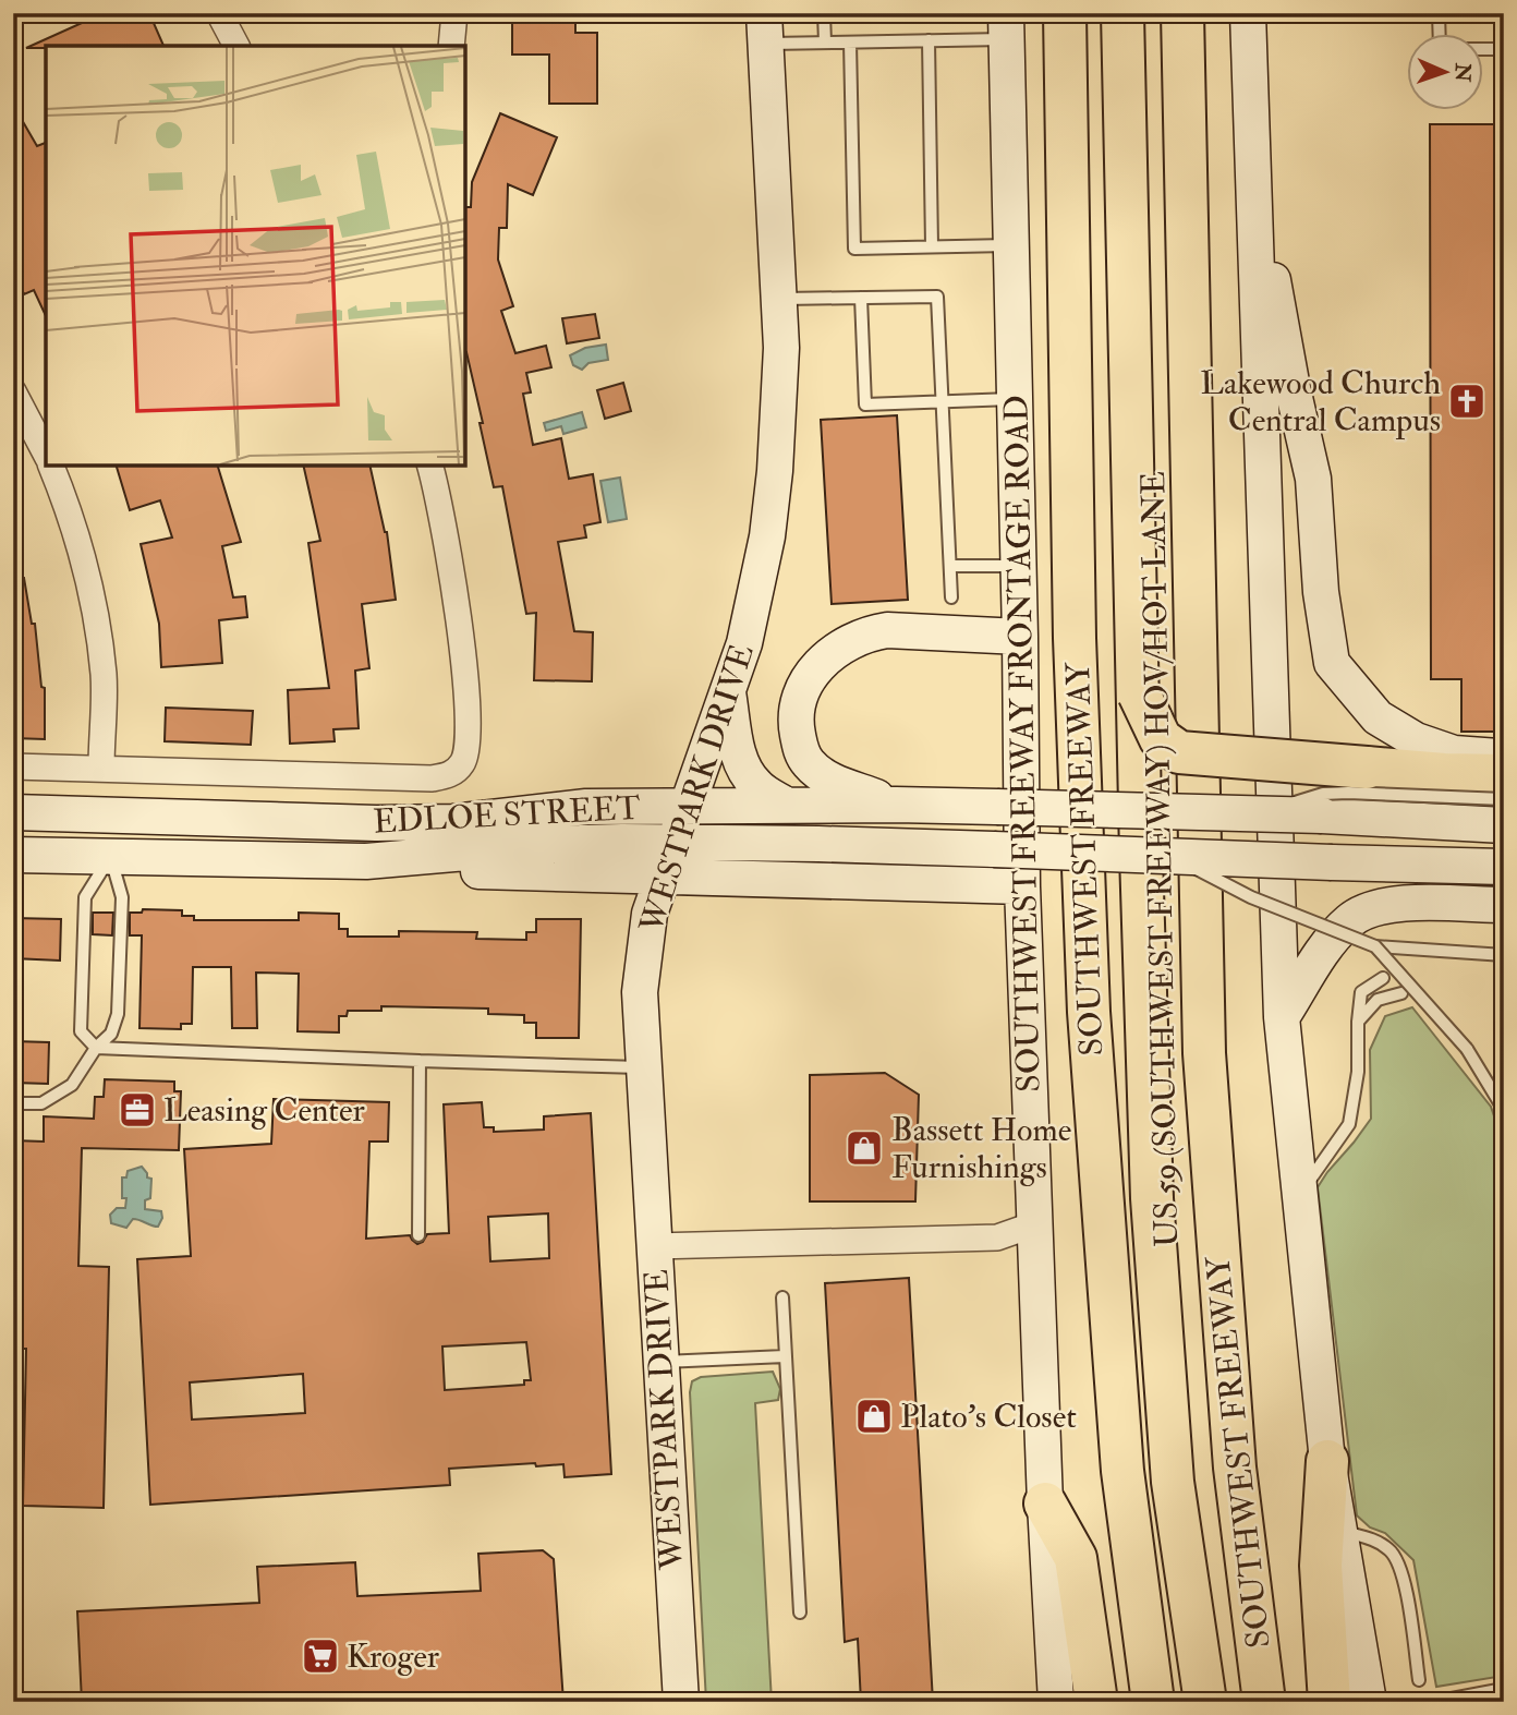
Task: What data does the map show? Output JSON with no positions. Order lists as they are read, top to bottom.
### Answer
{
  "streets": {
    "highway": ["SOUTHWEST FREEWAY", "US 59 (SOUTHWEST FREEWAY) HOV/HOT LANE"],
    "main road": ["SOUTHWEST FREEWAY FRONTAGE ROAD", "WESTPARK DRIVE", "EDLOE STREET"]
  },
  "crossings": [
    ["WESTPARK DRIVE", "EDLOE STREET"]
  ],
  "places": {
    "church": ["Lakewood Church Central Campus"],
    "office": ["Leasing Center"],
    "shop": ["Bassett Home Furnishings", "Plato's Closet"],
    "supermarket": ["Kroger"]
  },
  "north": "right"
}
